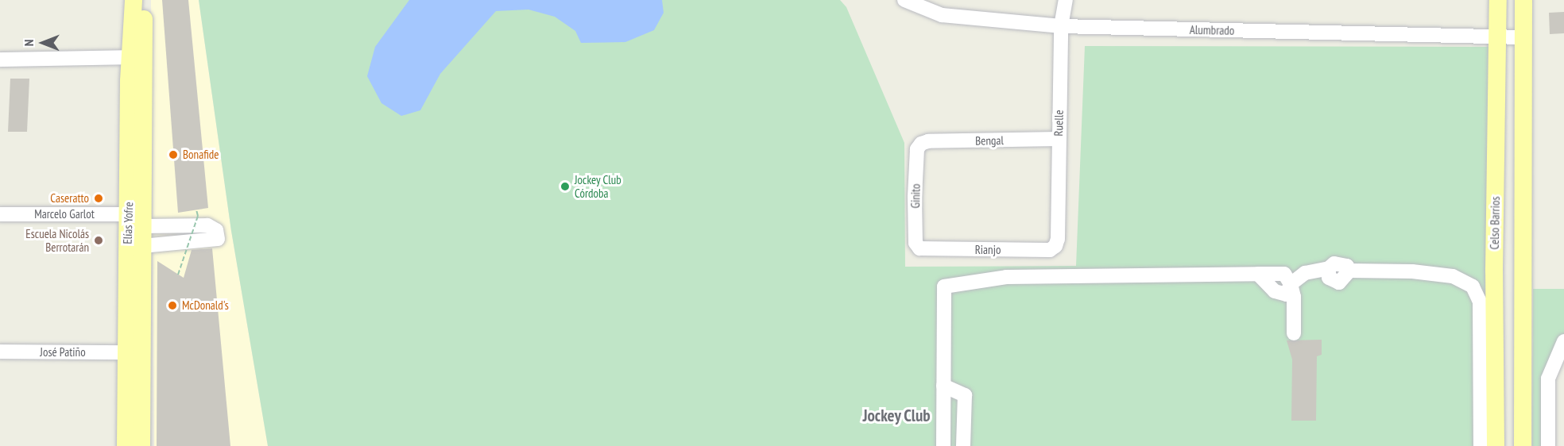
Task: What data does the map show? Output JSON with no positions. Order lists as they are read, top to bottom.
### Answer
{
  "streets": {
    "main road": ["Elías Yofre", "Celso Barrios"],
    "street": [
      "Alumbrado",
      "Ruelle",
      "Bengal",
      "Ginito",
      "Marcelo Garlot",
      "Rianjo",
      "José Patiño"
    ]
  },
  "crossings": [
    ["Alumbrado", "Ruelle"],
    ["Alumbrado", "Celso Barrios"],
    ["Ruelle", "Bengal"],
    ["Ruelle", "Rianjo"],
    ["Bengal", "Ginito"],
    ["Ginito", "Rianjo"],
    ["Marcelo Garlot", "Elías Yofre"],
    ["Elías Yofre", "José Patiño"]
  ],
  "districts": ["Jockey Club"],
  "places": [
    "Bonafide",
    "Jockey Club Córdoba",
    "Caseratto",
    "Escuela Nicolás Berrotarán",
    "McDonald's"
  ],
  "north": "left"
}
